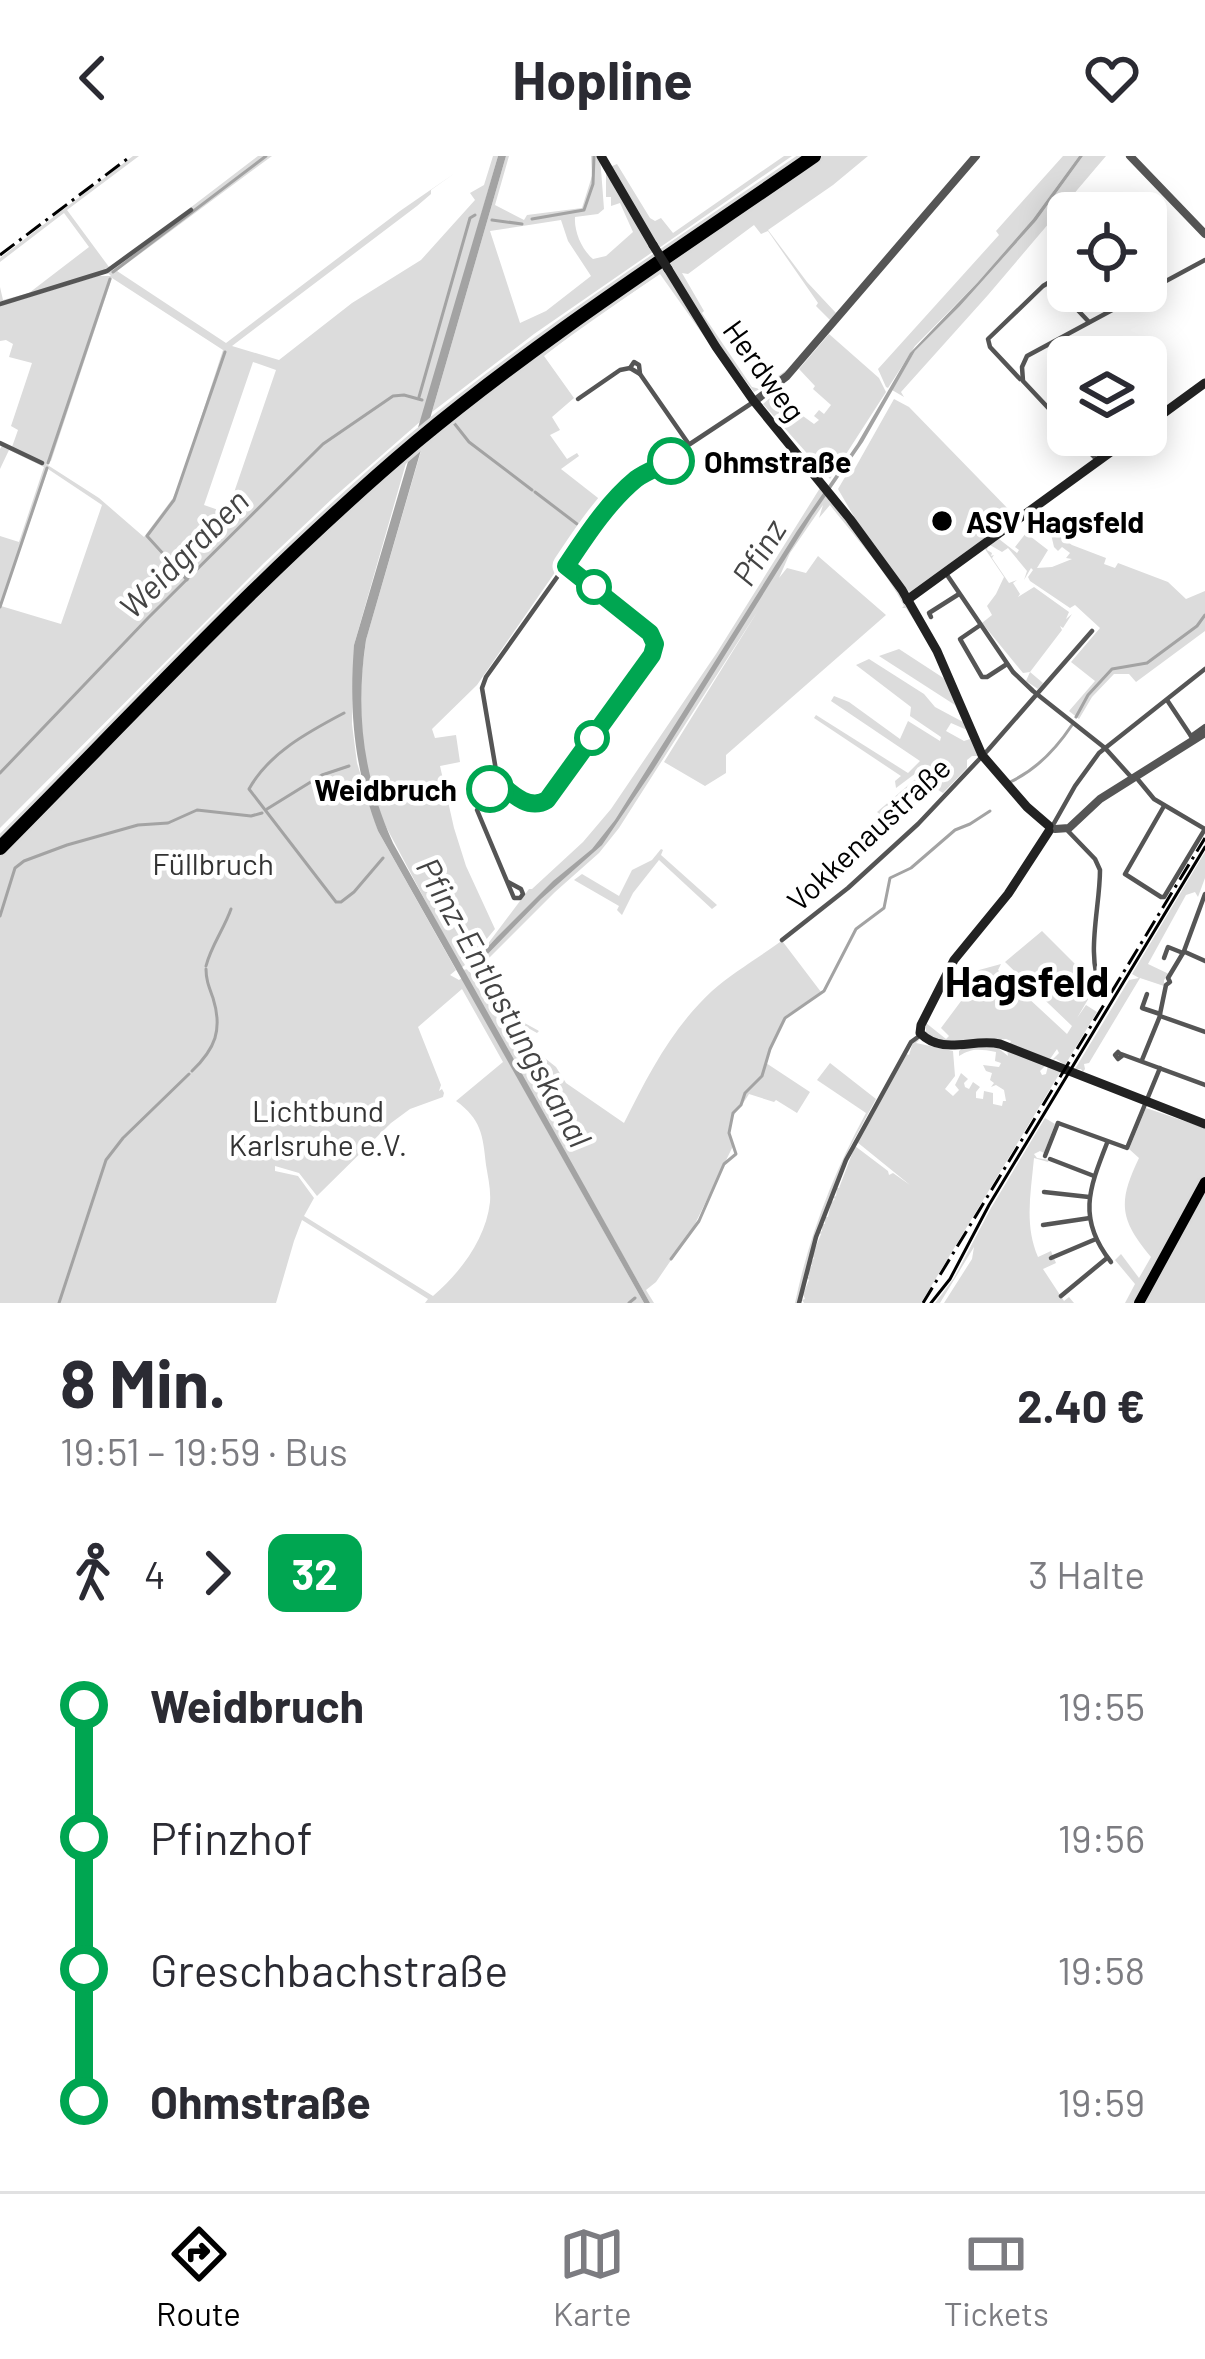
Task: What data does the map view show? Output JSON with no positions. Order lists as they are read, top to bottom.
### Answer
{
  "streets": {
    "main road": ["Herdweg"],
    "street": ["Vokkenaustraße"]
  },
  "crossings": [
    ["Herdweg", "Vokkenaustraße"]
  ],
  "districts": ["Hagsfeld"],
  "water": ["Pfinz", "Weidgraben", "Pfinz-Entlastungskanal"],
  "parks": ["Füllbruch", "Lichtbund Karlsruhe e.V."],
  "places": ["Ohmstraße", "ASV Hagsfeld", "Weidbruch"],
  "lines": ["bus line 32"],
  "page": {
    "header": "Hopline",
    "heading": ["8 Min.", "19:51 – 19:59 · Bus", "2.40 €"],
    "legs": ["4", "32", "3 Halte"],
    "list": [
      {
        "name": "Weidbruch",
        "value": "19:55"
      },
      {
        "name": "Pfinzhof",
        "value": "19:56"
      },
      {
        "name": "Greschbachstraße",
        "value": "19:58"
      },
      {
        "name": "Ohmstraße",
        "value": "19:59"
      }
    ],
    "tabs": ["Route", "Karte", "Tickets"]
  }
}
